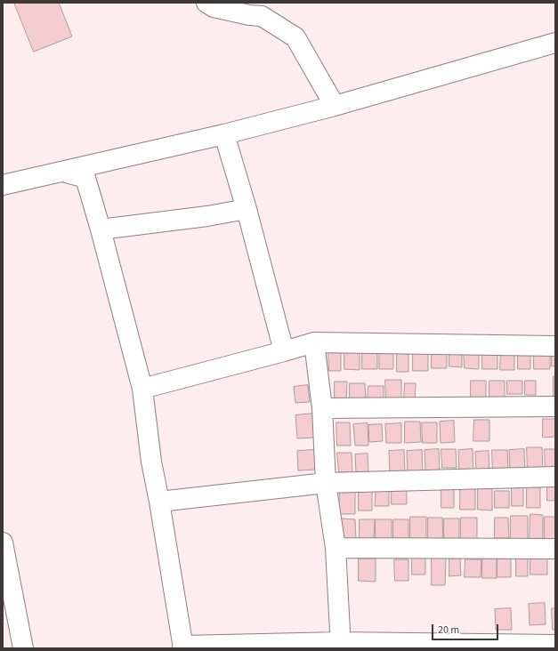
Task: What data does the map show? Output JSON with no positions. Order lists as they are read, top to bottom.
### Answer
{
  "scale_bar": "20 m"
}
